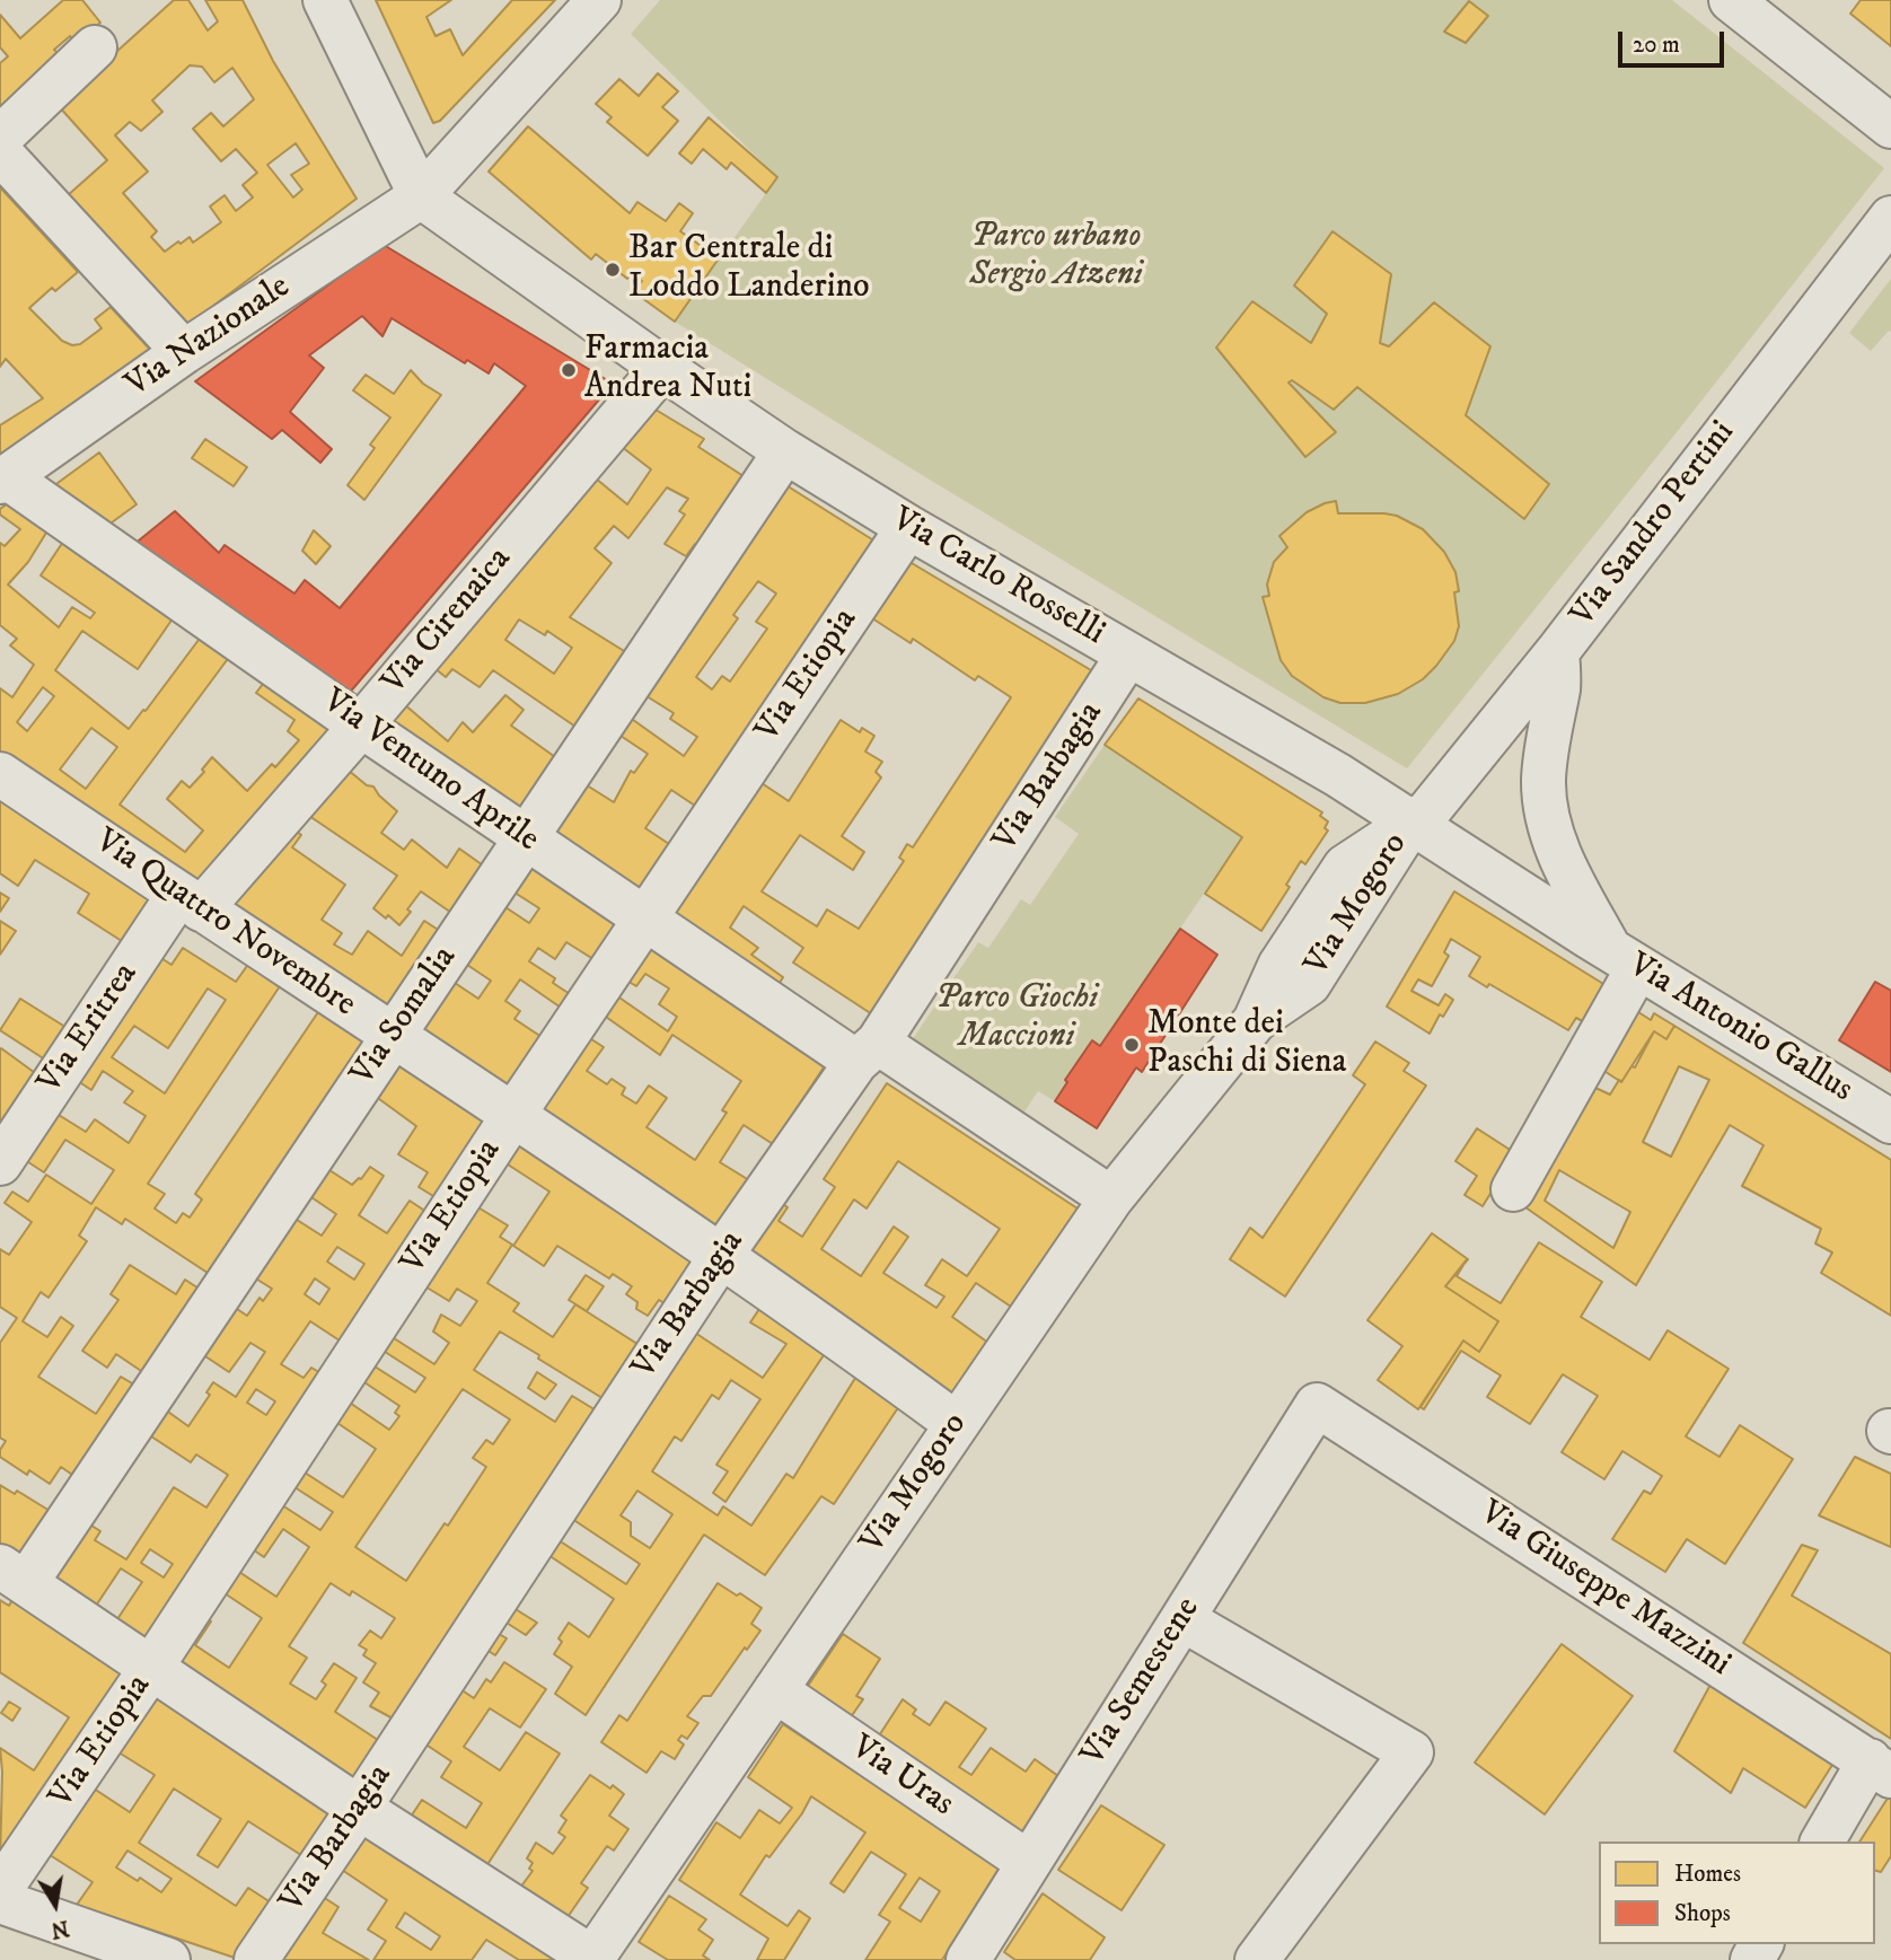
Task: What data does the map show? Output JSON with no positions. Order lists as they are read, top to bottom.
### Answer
{
  "streets": {
    "street": [
      "Via Nazionale",
      "Via Sandro Pertini",
      "Via Carlo Rosselli",
      "Via Cirenaica",
      "Via Etiopia",
      "Via Ventuno Aprile",
      "Via Barbagia",
      "Via Mogoro",
      "Via Quattro Novembre",
      "Via Somalia",
      "Via Eritrea",
      "Via Antonio Gallus",
      "Via Giuseppe Mazzini",
      "Via Semestene",
      "Via Uras"
    ]
  },
  "crossings": [
    ["Via Nazionale", "Via Carlo Rosselli"],
    ["Via Nazionale", "Via Ventuno Aprile"],
    ["Via Sandro Pertini", "Via Carlo Rosselli"],
    ["Via Sandro Pertini", "Via Mogoro"],
    ["Via Carlo Rosselli", "Via Cirenaica"],
    ["Via Carlo Rosselli", "Via Etiopia"],
    ["Via Carlo Rosselli", "Via Barbagia"],
    ["Via Carlo Rosselli", "Via Mogoro"],
    ["Via Carlo Rosselli", "Via Somalia"],
    ["Via Carlo Rosselli", "Via Antonio Gallus"],
    ["Via Cirenaica", "Via Ventuno Aprile"],
    ["Via Cirenaica", "Via Quattro Novembre"],
    ["Via Cirenaica", "Via Eritrea"],
    ["Via Etiopia", "Via Ventuno Aprile"],
    ["Via Etiopia", "Via Quattro Novembre"],
    ["Via Ventuno Aprile", "Via Barbagia"],
    ["Via Ventuno Aprile", "Via Mogoro"],
    ["Via Ventuno Aprile", "Via Somalia"],
    ["Via Barbagia", "Via Quattro Novembre"],
    ["Via Mogoro", "Via Quattro Novembre"],
    ["Via Mogoro", "Via Uras"],
    ["Via Quattro Novembre", "Via Somalia"],
    ["Via Quattro Novembre", "Via Eritrea"],
    ["Via Giuseppe Mazzini", "Via Semestene"],
    ["Via Semestene", "Via Uras"]
  ],
  "parks": ["Parco urbano Sergio Atzeni", "Parco Giochi Maccioni"],
  "places": ["Bar Centrale di Loddo Landerino", "Farmacia Andrea Nuti", "Monte dei Paschi di Siena"],
  "legend": ["Homes", "Shops"],
  "scale_bar": "20 m",
  "north": "bottom"
}
